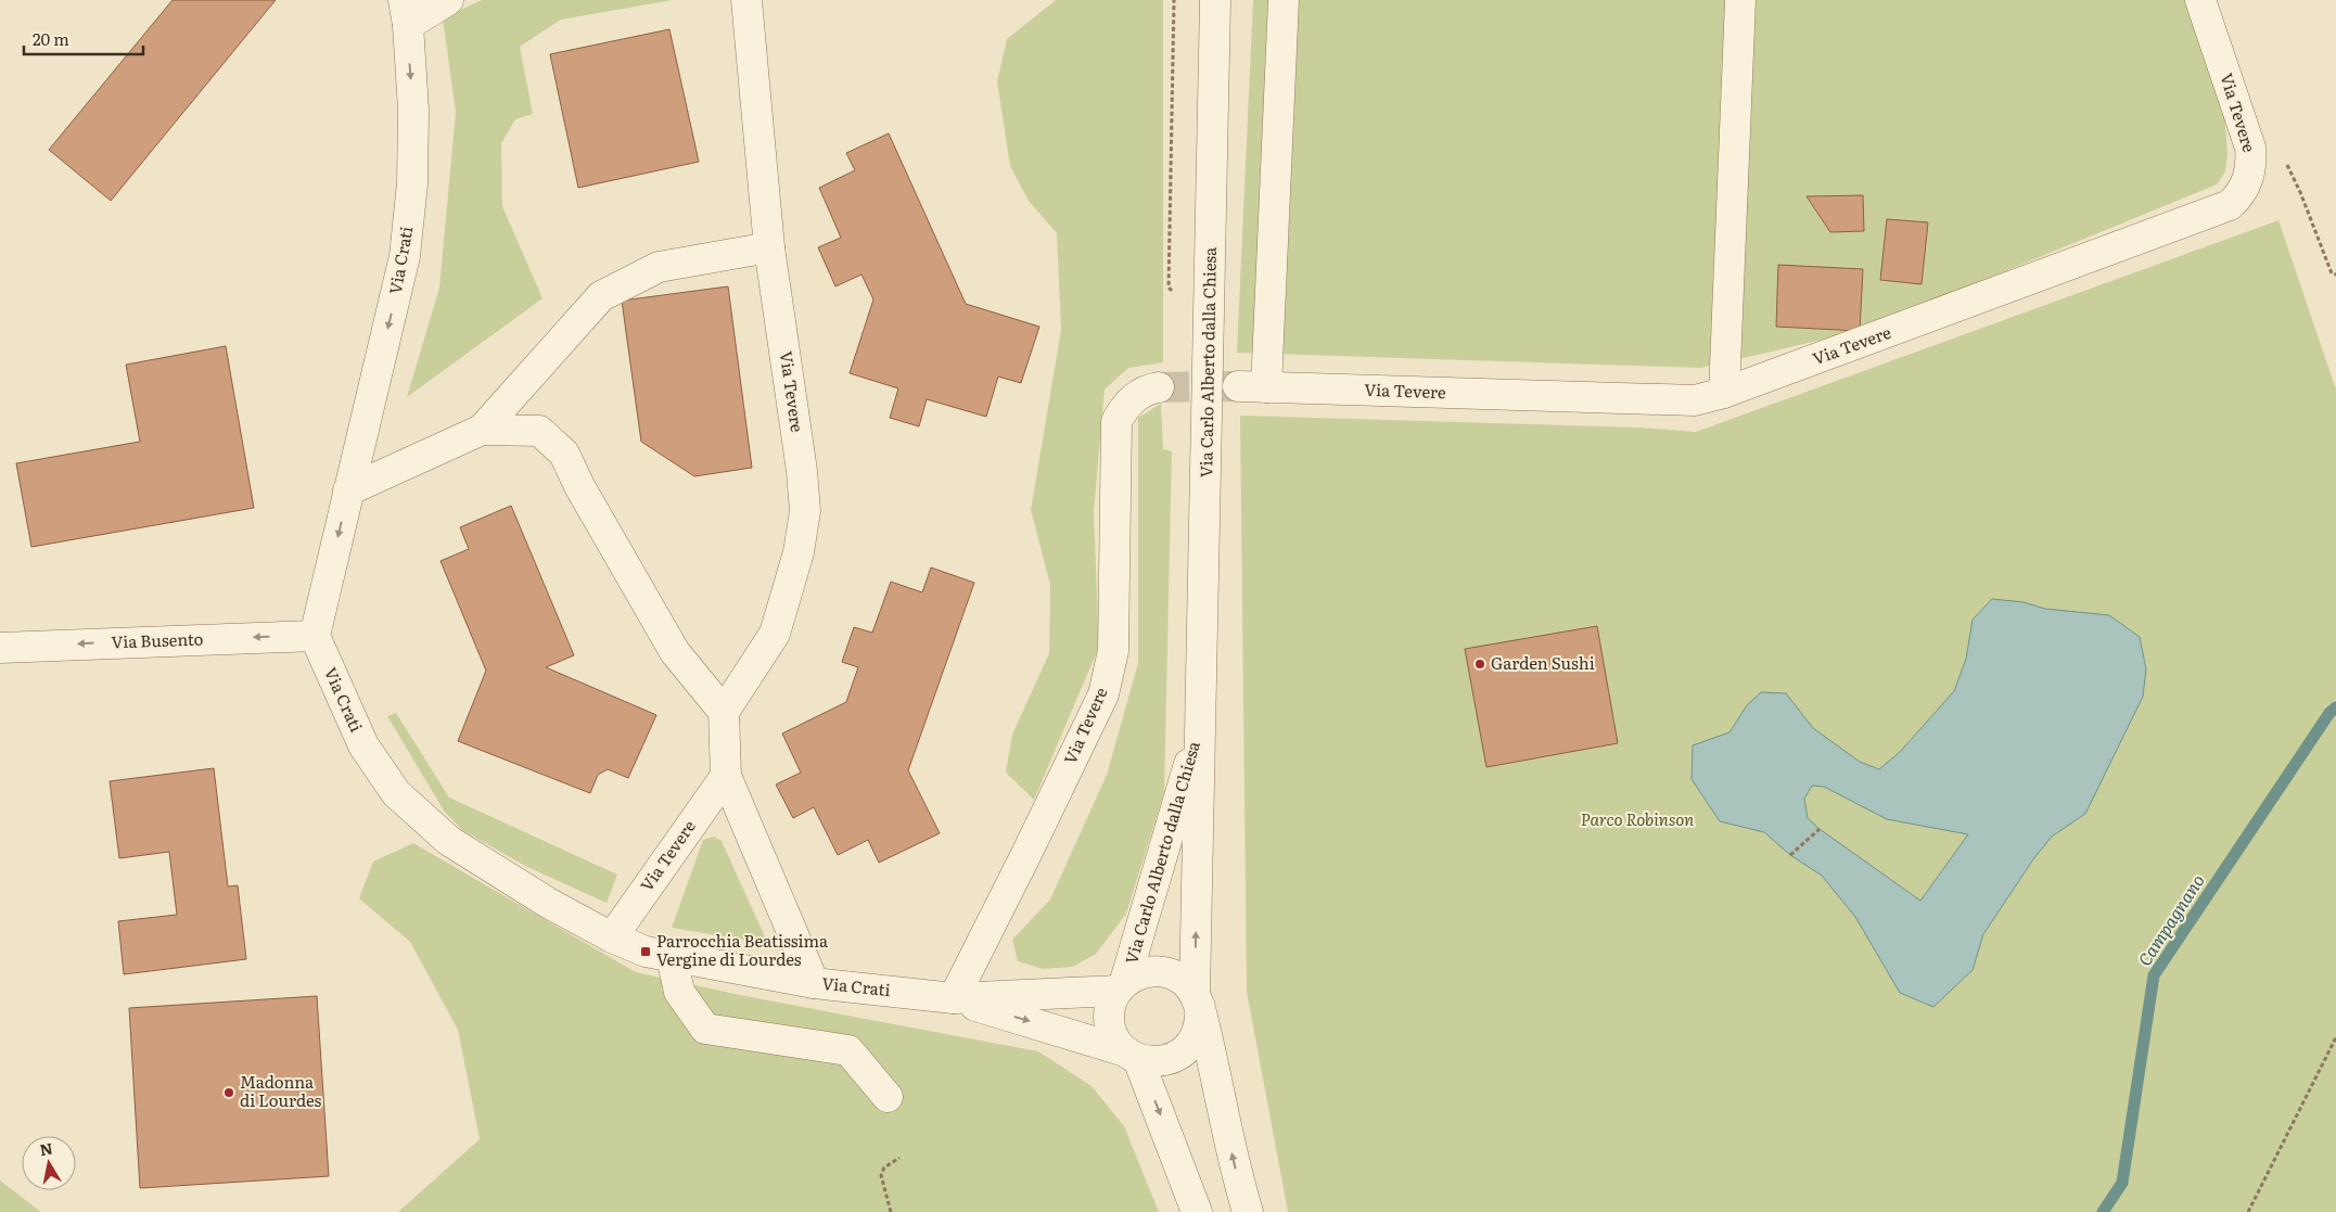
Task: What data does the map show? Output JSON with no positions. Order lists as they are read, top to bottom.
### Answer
{
  "streets": {
    "street": [
      "Via Tevere",
      "Via Crati",
      "Via Carlo Alberto dalla Chiesa",
      "Via Busento"
    ]
  },
  "crossings": [
    ["Via Tevere", "Via Crati"],
    ["Via Crati", "Via Carlo Alberto dalla Chiesa"],
    ["Via Crati", "Via Busento"]
  ],
  "one_way": ["Via Crati", "Via Busento"],
  "water": ["Campagnano"],
  "parks": ["Parco Robinson"],
  "places": {
    "other": ["Garden Sushi", "Madonna di Lourdes"],
    "transit": ["Parrocchia Beatissima Vergine di Lourdes"]
  },
  "scale_bar": "20 m",
  "north": "top"
}
